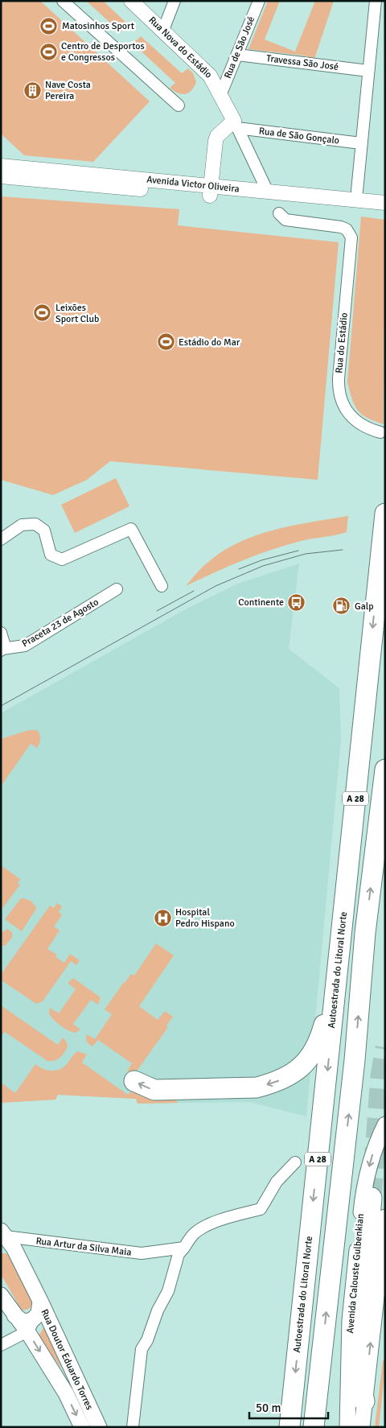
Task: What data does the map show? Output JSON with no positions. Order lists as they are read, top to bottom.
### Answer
{
  "streets": {
    "highway": ["A 28", "Autoestrada do Litoral Norte"],
    "main road": ["Avenida Calouste Gulbenkian", "Rua Doutor Eduardo Torres"],
    "street": [
      "Rua Nova do Estádio",
      "Rua de São José",
      "Travessa São José",
      "Rua de São Gonçalo",
      "Avenida Victor Oliveira",
      "Rua do Estádio",
      "Praceta 23 de Agosto",
      "Rua Artur da Silva Maia"
    ]
  },
  "crossings": [
    ["Rua Nova do Estádio", "Rua de São José"],
    ["Rua Nova do Estádio", "Rua de São Gonçalo"],
    ["Rua de São José", "Travessa São José"],
    ["Rua Artur da Silva Maia", "Rua Doutor Eduardo Torres"]
  ],
  "places": {
    "sports": [
      "Matosinhos Sport",
      "Centro de Desportos e Congressos",
      "Leixões Sport Club",
      "Estádio do Mar"
    ],
    "building": ["Nave Costa Pereira"],
    "bus stop": ["Continente"],
    "fuel station": ["Galp"],
    "hospital": ["Hospital Pedro Hispano"]
  },
  "scale_bar": "50 m"
}
